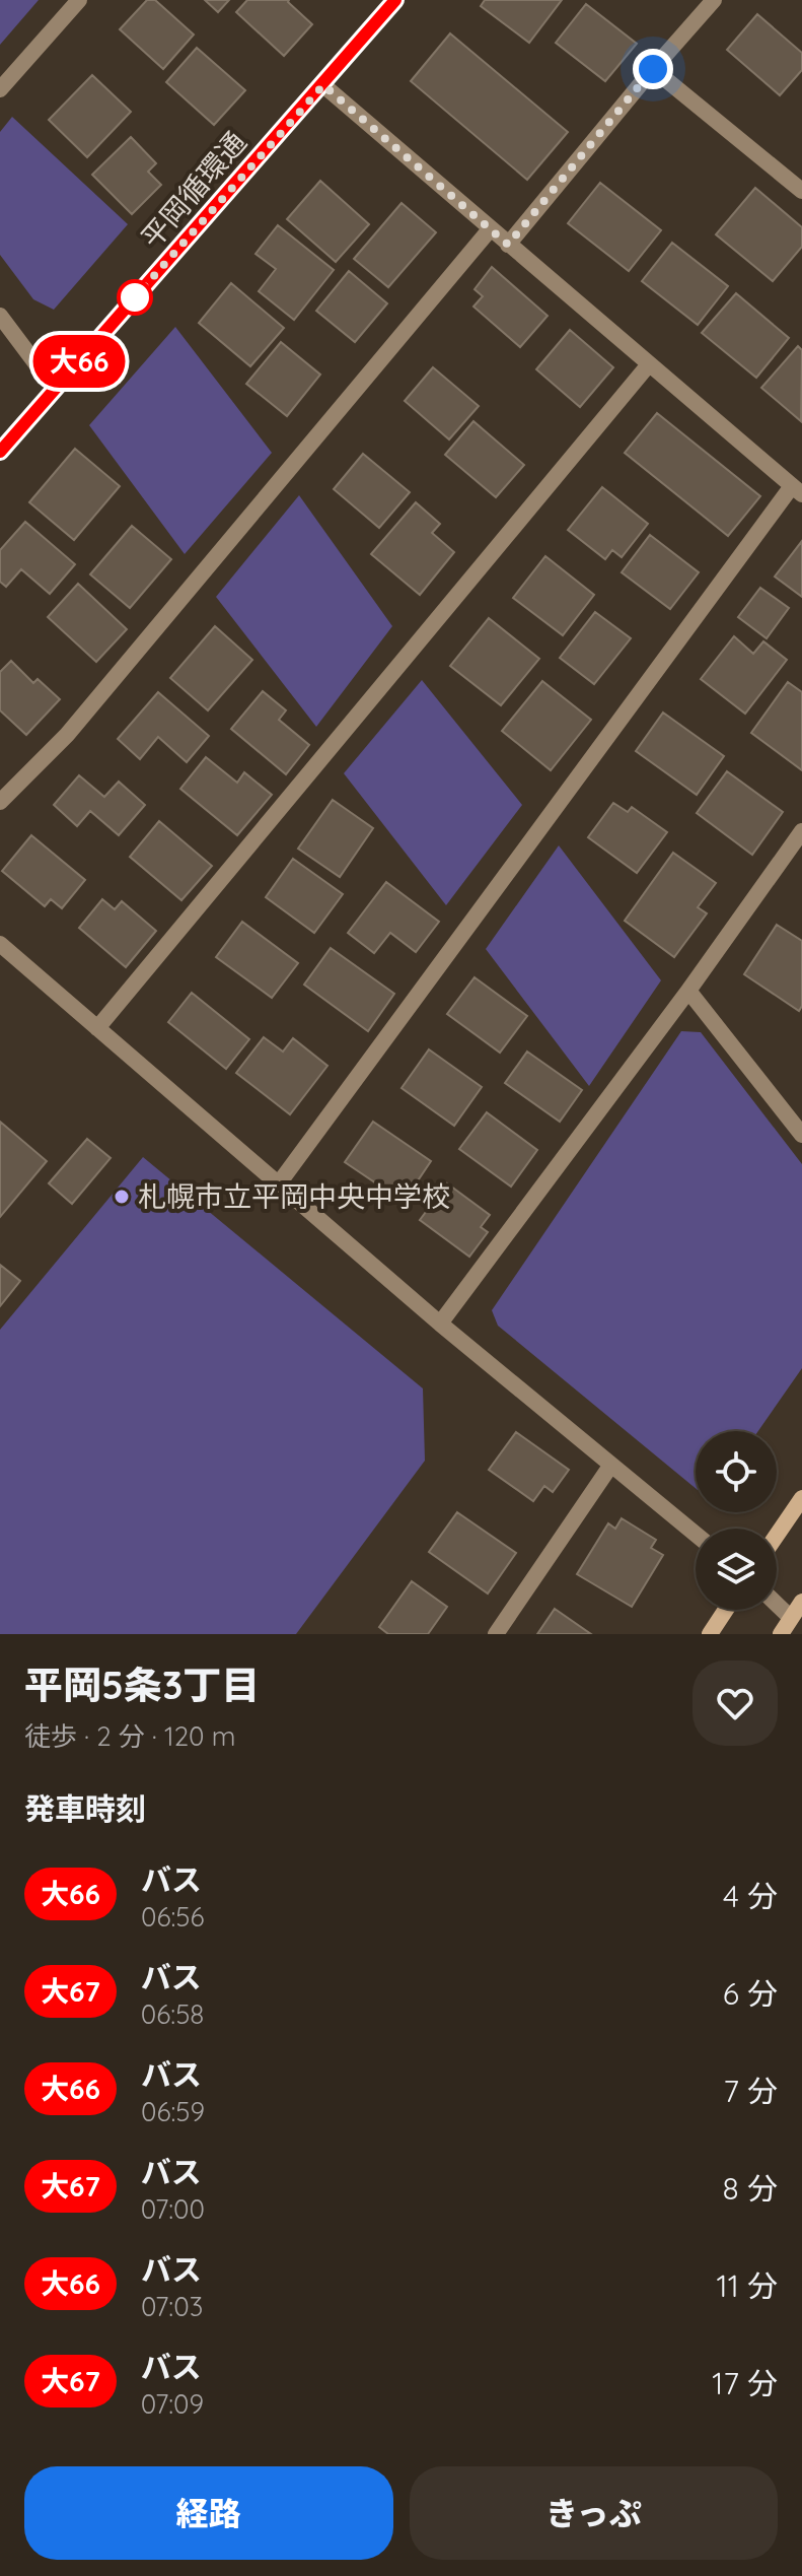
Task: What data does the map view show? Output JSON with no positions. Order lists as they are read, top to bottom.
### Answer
{
  "streets": {
    "street": ["平岡循環通"]
  },
  "places": ["札幌市立平岡中央中学校"],
  "lines": ["bus line 大66"],
  "page": {
    "on_map": "大66",
    "heading": [
      ["平岡5条3丁目", "徒歩 · 2 分 · 120 m"],
      "発車時刻"
    ],
    "list": [
      {
        "mark": "大66",
        "name": "バス",
        "note": "06:56",
        "value": "4 分"
      },
      {
        "mark": "大67",
        "name": "バス",
        "note": "06:58",
        "value": "6 分"
      },
      {
        "mark": "大66",
        "name": "バス",
        "note": "06:59",
        "value": "7 分"
      },
      {
        "mark": "大67",
        "name": "バス",
        "note": "07:00",
        "value": "8 分"
      },
      {
        "mark": "大66",
        "name": "バス",
        "note": "07:03",
        "value": "11 分"
      },
      {
        "mark": "大67",
        "name": "バス",
        "note": "07:09",
        "value": "17 分"
      }
    ],
    "buttons": ["経路", "きっぷ"]
  }
}
